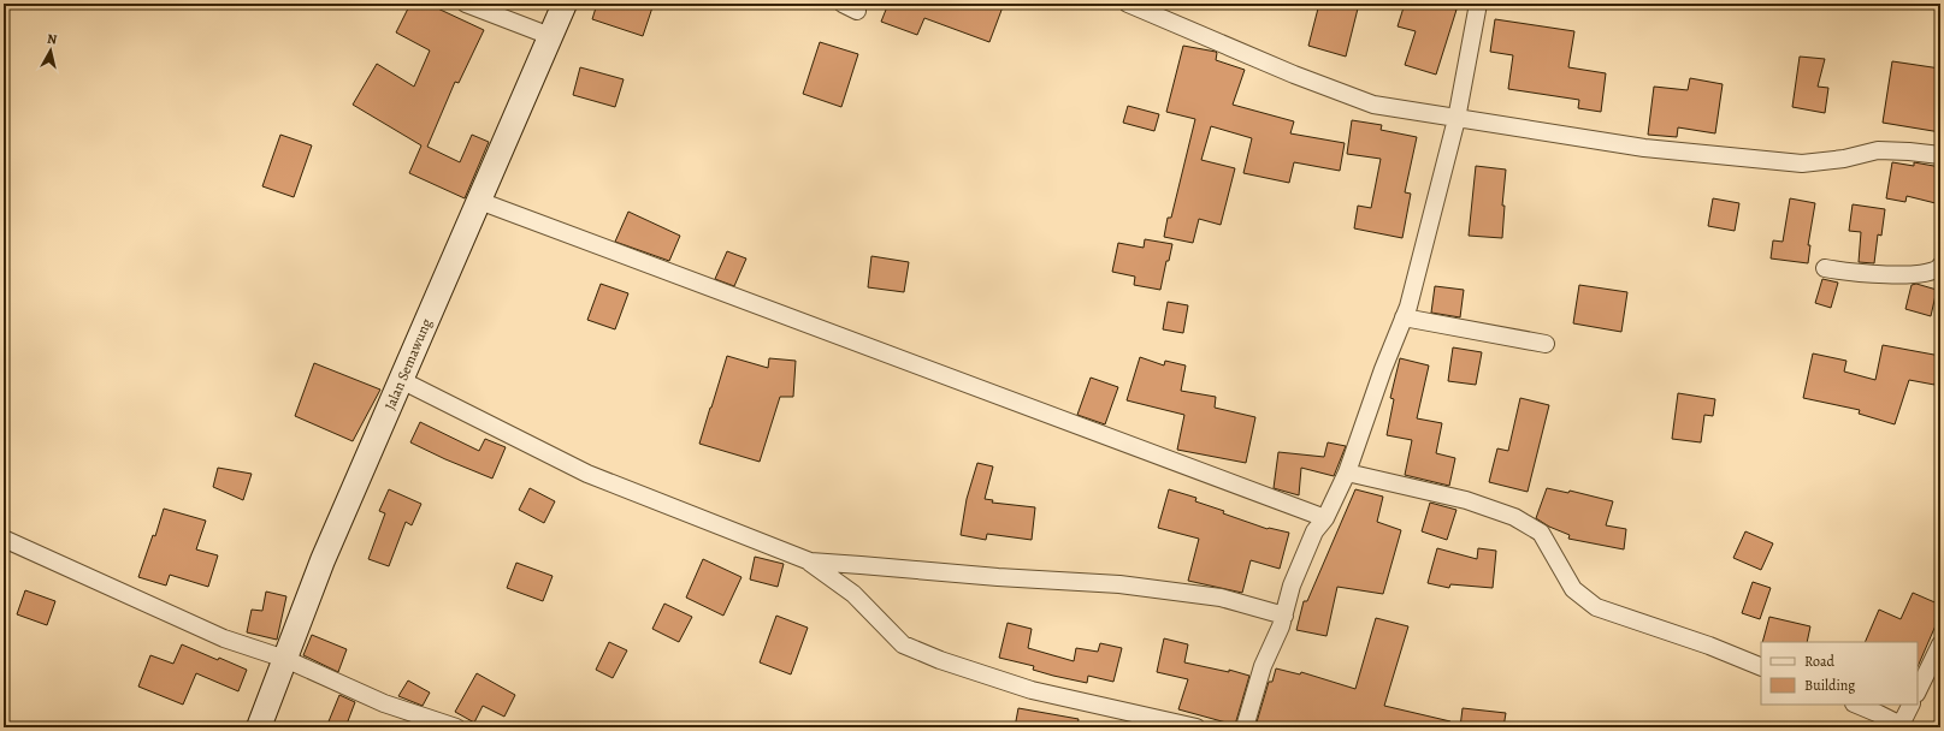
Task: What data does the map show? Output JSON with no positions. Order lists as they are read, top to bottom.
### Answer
{
  "streets": {
    "street": ["Jalan Semawung"]
  },
  "legend": ["Road", "Building"],
  "north": "top"
}
